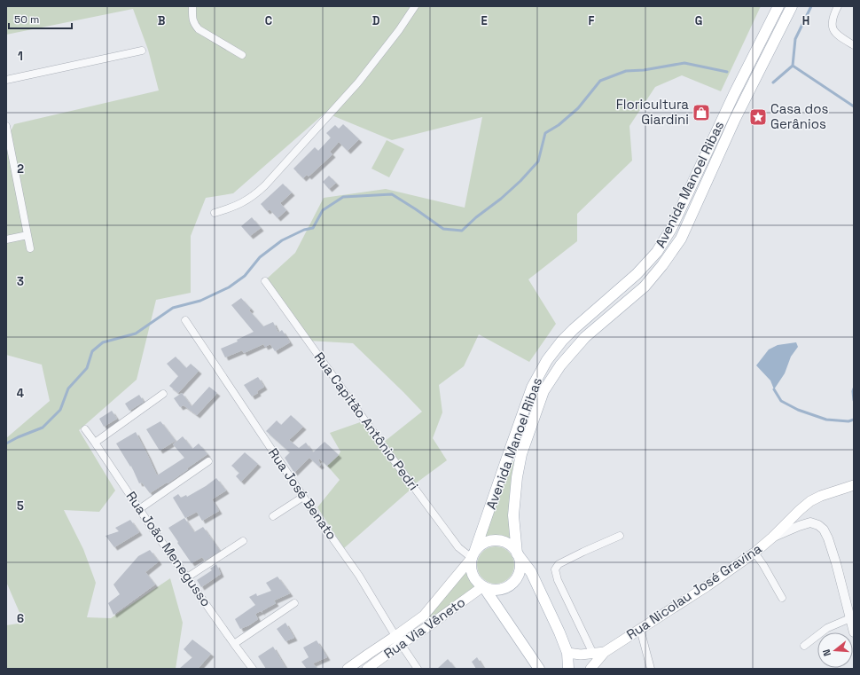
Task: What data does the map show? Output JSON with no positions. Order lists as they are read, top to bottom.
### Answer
{
  "streets": {
    "main road": ["Avenida Manoel Ribas", "Rua Nicolau José Gravina", "Rua Via Vêneto"],
    "street": ["Rua Capitão Antônio Pedri", "Rua José Benato", "Rua João Menegusso"]
  },
  "crossings": [
    ["Avenida Manoel Ribas", "Rua Capitão Antônio Pedri"],
    ["Avenida Manoel Ribas", "Rua Nicolau José Gravina"],
    ["Avenida Manoel Ribas", "Rua Via Vêneto"],
    ["Rua Capitão Antônio Pedri", "Rua Via Vêneto"],
    ["Rua José Benato", "Rua Via Vêneto"]
  ],
  "places": {
    "shop": ["Floricultura Giardini"],
    "place": ["Casa dos Gerânios"]
  },
  "scale_bar": "50 m",
  "north": "left",
  "grid": {
    "columns": [
      "B",
      "C",
      "D",
      "E",
      "F",
      "G",
      "H"
    ],
    "rows": [
      "1",
      "2",
      "3",
      "4",
      "5",
      "6"
    ]
  }
}
